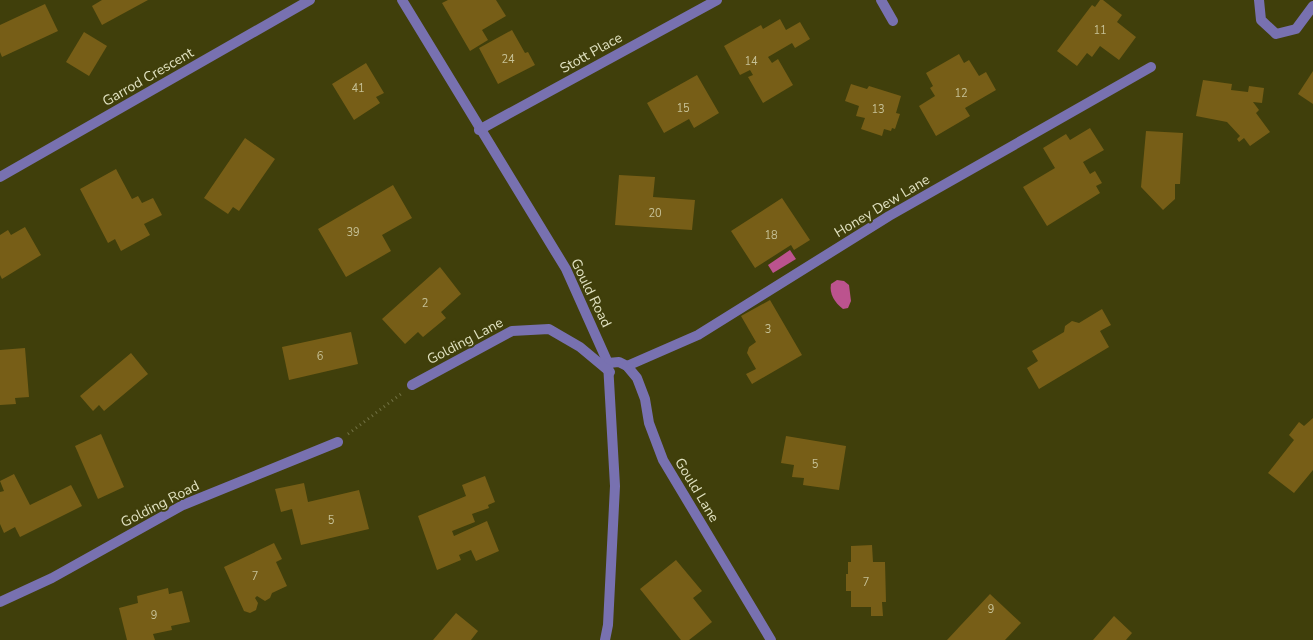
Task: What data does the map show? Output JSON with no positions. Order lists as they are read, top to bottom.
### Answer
{
  "streets": {
    "street": [
      "Stott Place",
      "Garrod Crescent",
      "Honey Dew Lane",
      "Gould Road",
      "Golding Lane",
      "Gould Lane",
      "Golding Road"
    ]
  },
  "crossings": [
    ["Stott Place", "Gould Road"],
    ["Honey Dew Lane", "Gould Lane"],
    ["Gould Road", "Golding Lane"]
  ],
  "house_numbers": [
    "11",
    "24",
    "14",
    "41",
    "12",
    "15",
    "13",
    "20",
    "39",
    "18",
    "2",
    "3",
    "6",
    "5",
    "5",
    "7",
    "7",
    "9",
    "9"
  ]
}
